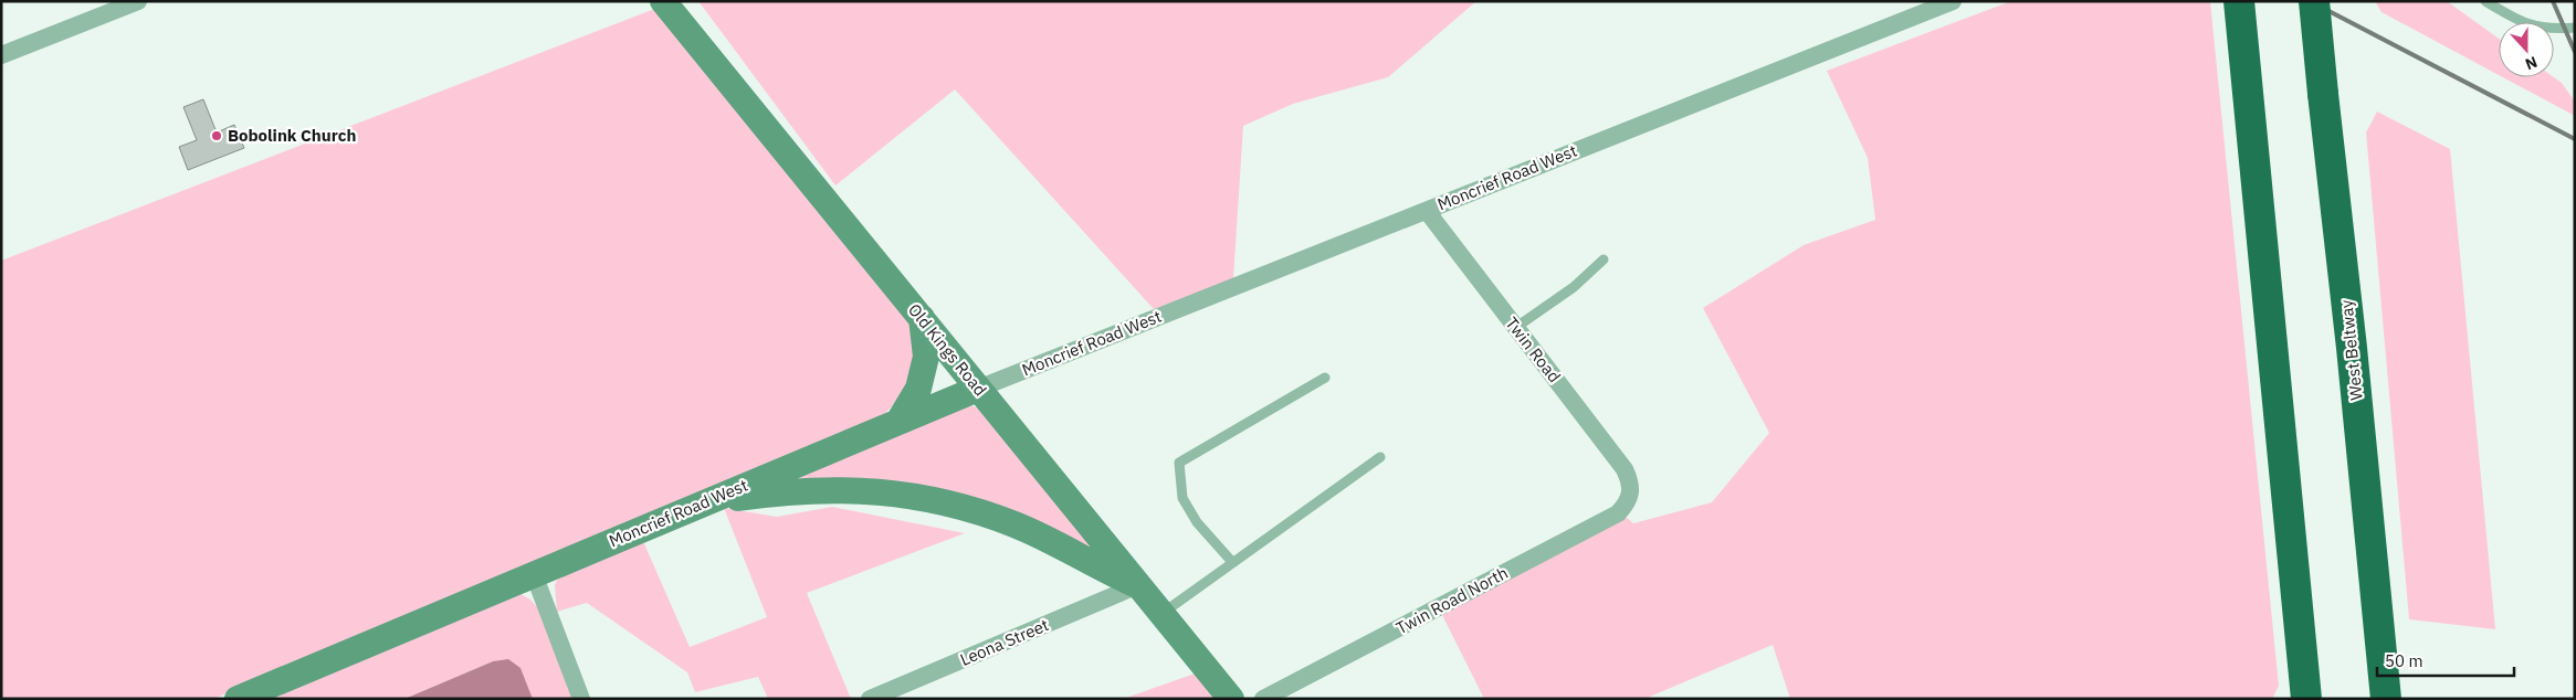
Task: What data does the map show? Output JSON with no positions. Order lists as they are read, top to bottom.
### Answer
{
  "streets": {
    "highway": ["West Beltway"],
    "street": [
      "Moncrief Road West",
      "Old Kings Road",
      "Twin Road",
      "Twin Road North",
      "Leona Street"
    ]
  },
  "crossings": [
    ["Moncrief Road West", "Old Kings Road"],
    ["Moncrief Road West", "Twin Road"],
    ["Old Kings Road", "Leona Street"],
    ["Twin Road", "Twin Road North"]
  ],
  "places": ["Bobolink Church"],
  "scale_bar": "50 m",
  "north": "bottom"
}
